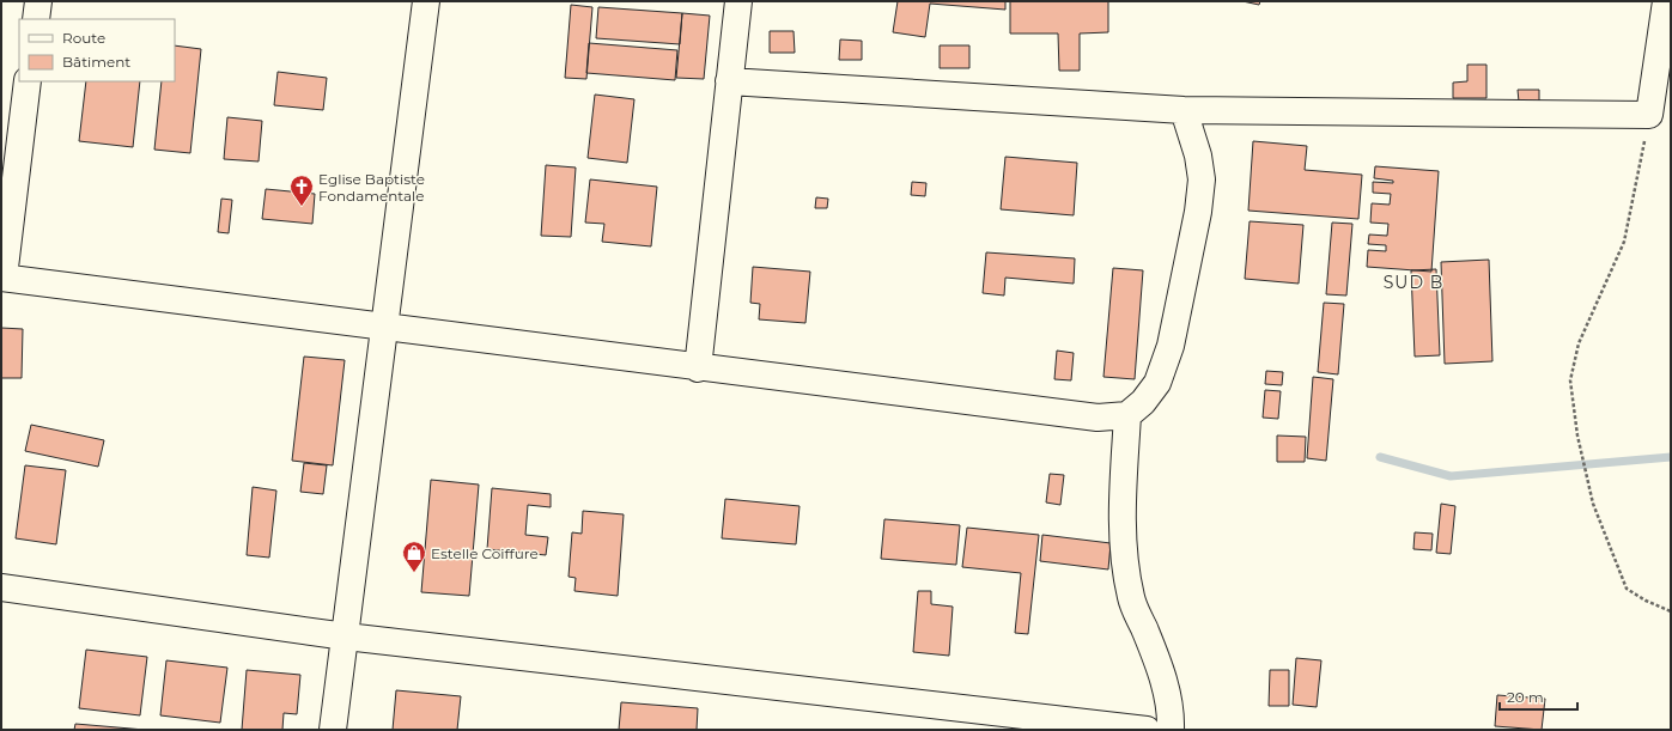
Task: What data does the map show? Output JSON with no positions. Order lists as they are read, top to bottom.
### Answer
{
  "districts": ["SUD B"],
  "places": {
    "church": ["Eglise Baptiste Fondamentale"],
    "shop": ["Estelle Coiffure"]
  },
  "legend": ["Route", "Bâtiment"],
  "scale_bar": "20 m"
}
